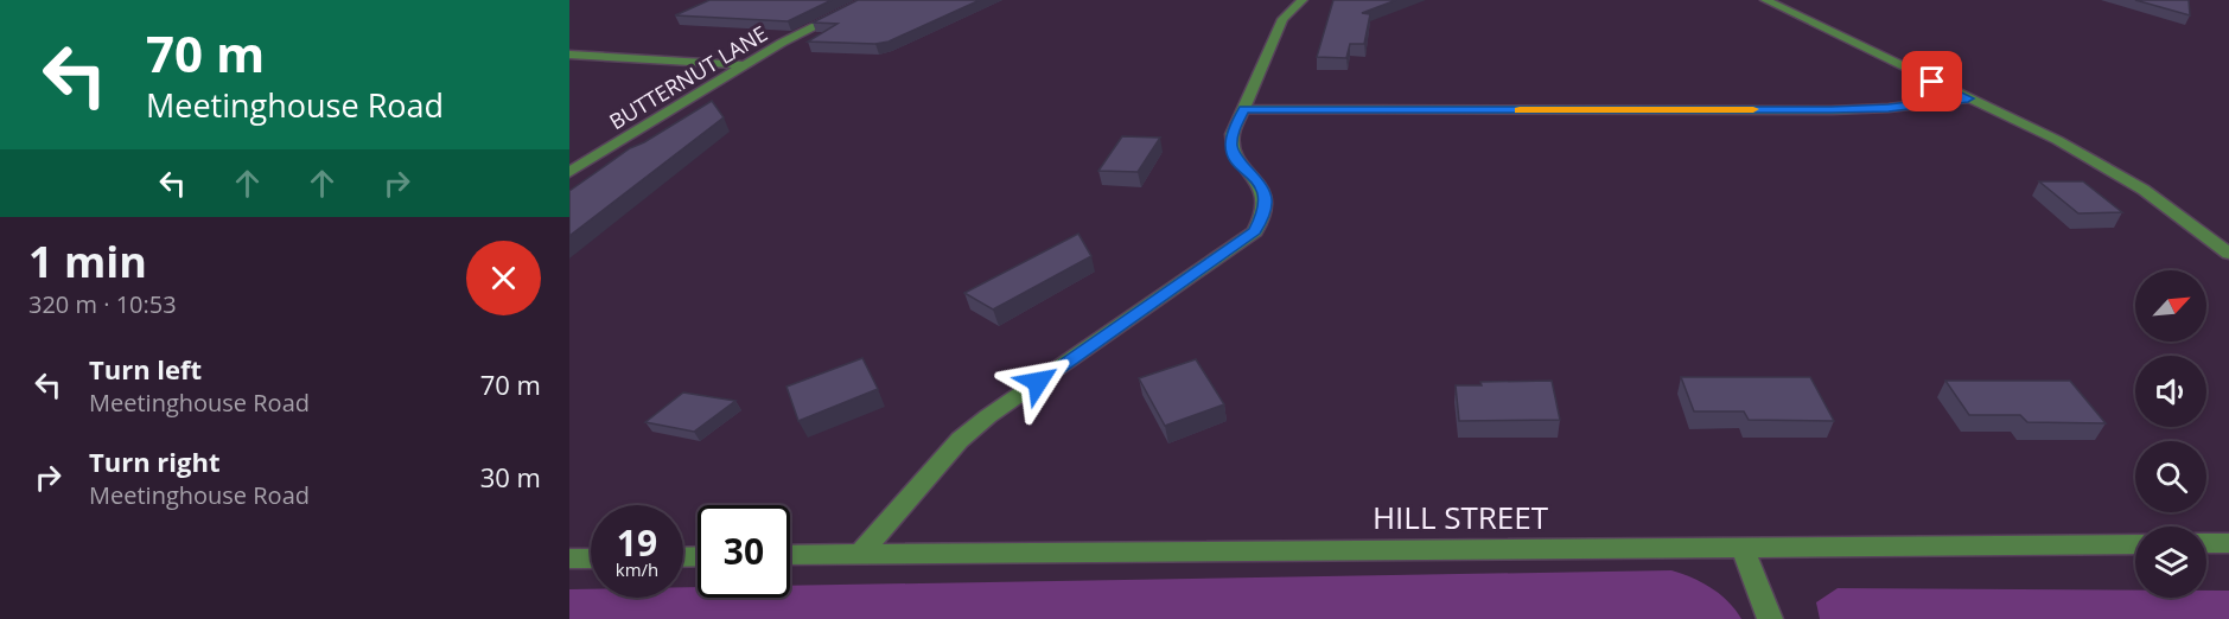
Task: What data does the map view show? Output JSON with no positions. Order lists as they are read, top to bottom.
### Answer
{
  "streets": {
    "street": ["BUTTERNUT LANE", "HILL STREET"]
  },
  "north": "top right",
  "page": {
    "turn": ["70 m", "Meetinghouse Road"],
    "heading": ["1 min", "320 m · 10:53"],
    "list": [
      {
        "name": "Turn left",
        "note": "Meetinghouse Road",
        "value": "70 m"
      },
      {
        "name": "Turn right",
        "note": "Meetinghouse Road",
        "value": "30 m"
      }
    ],
    "speed": "19 km/h",
    "limit": "30"
  }
}
